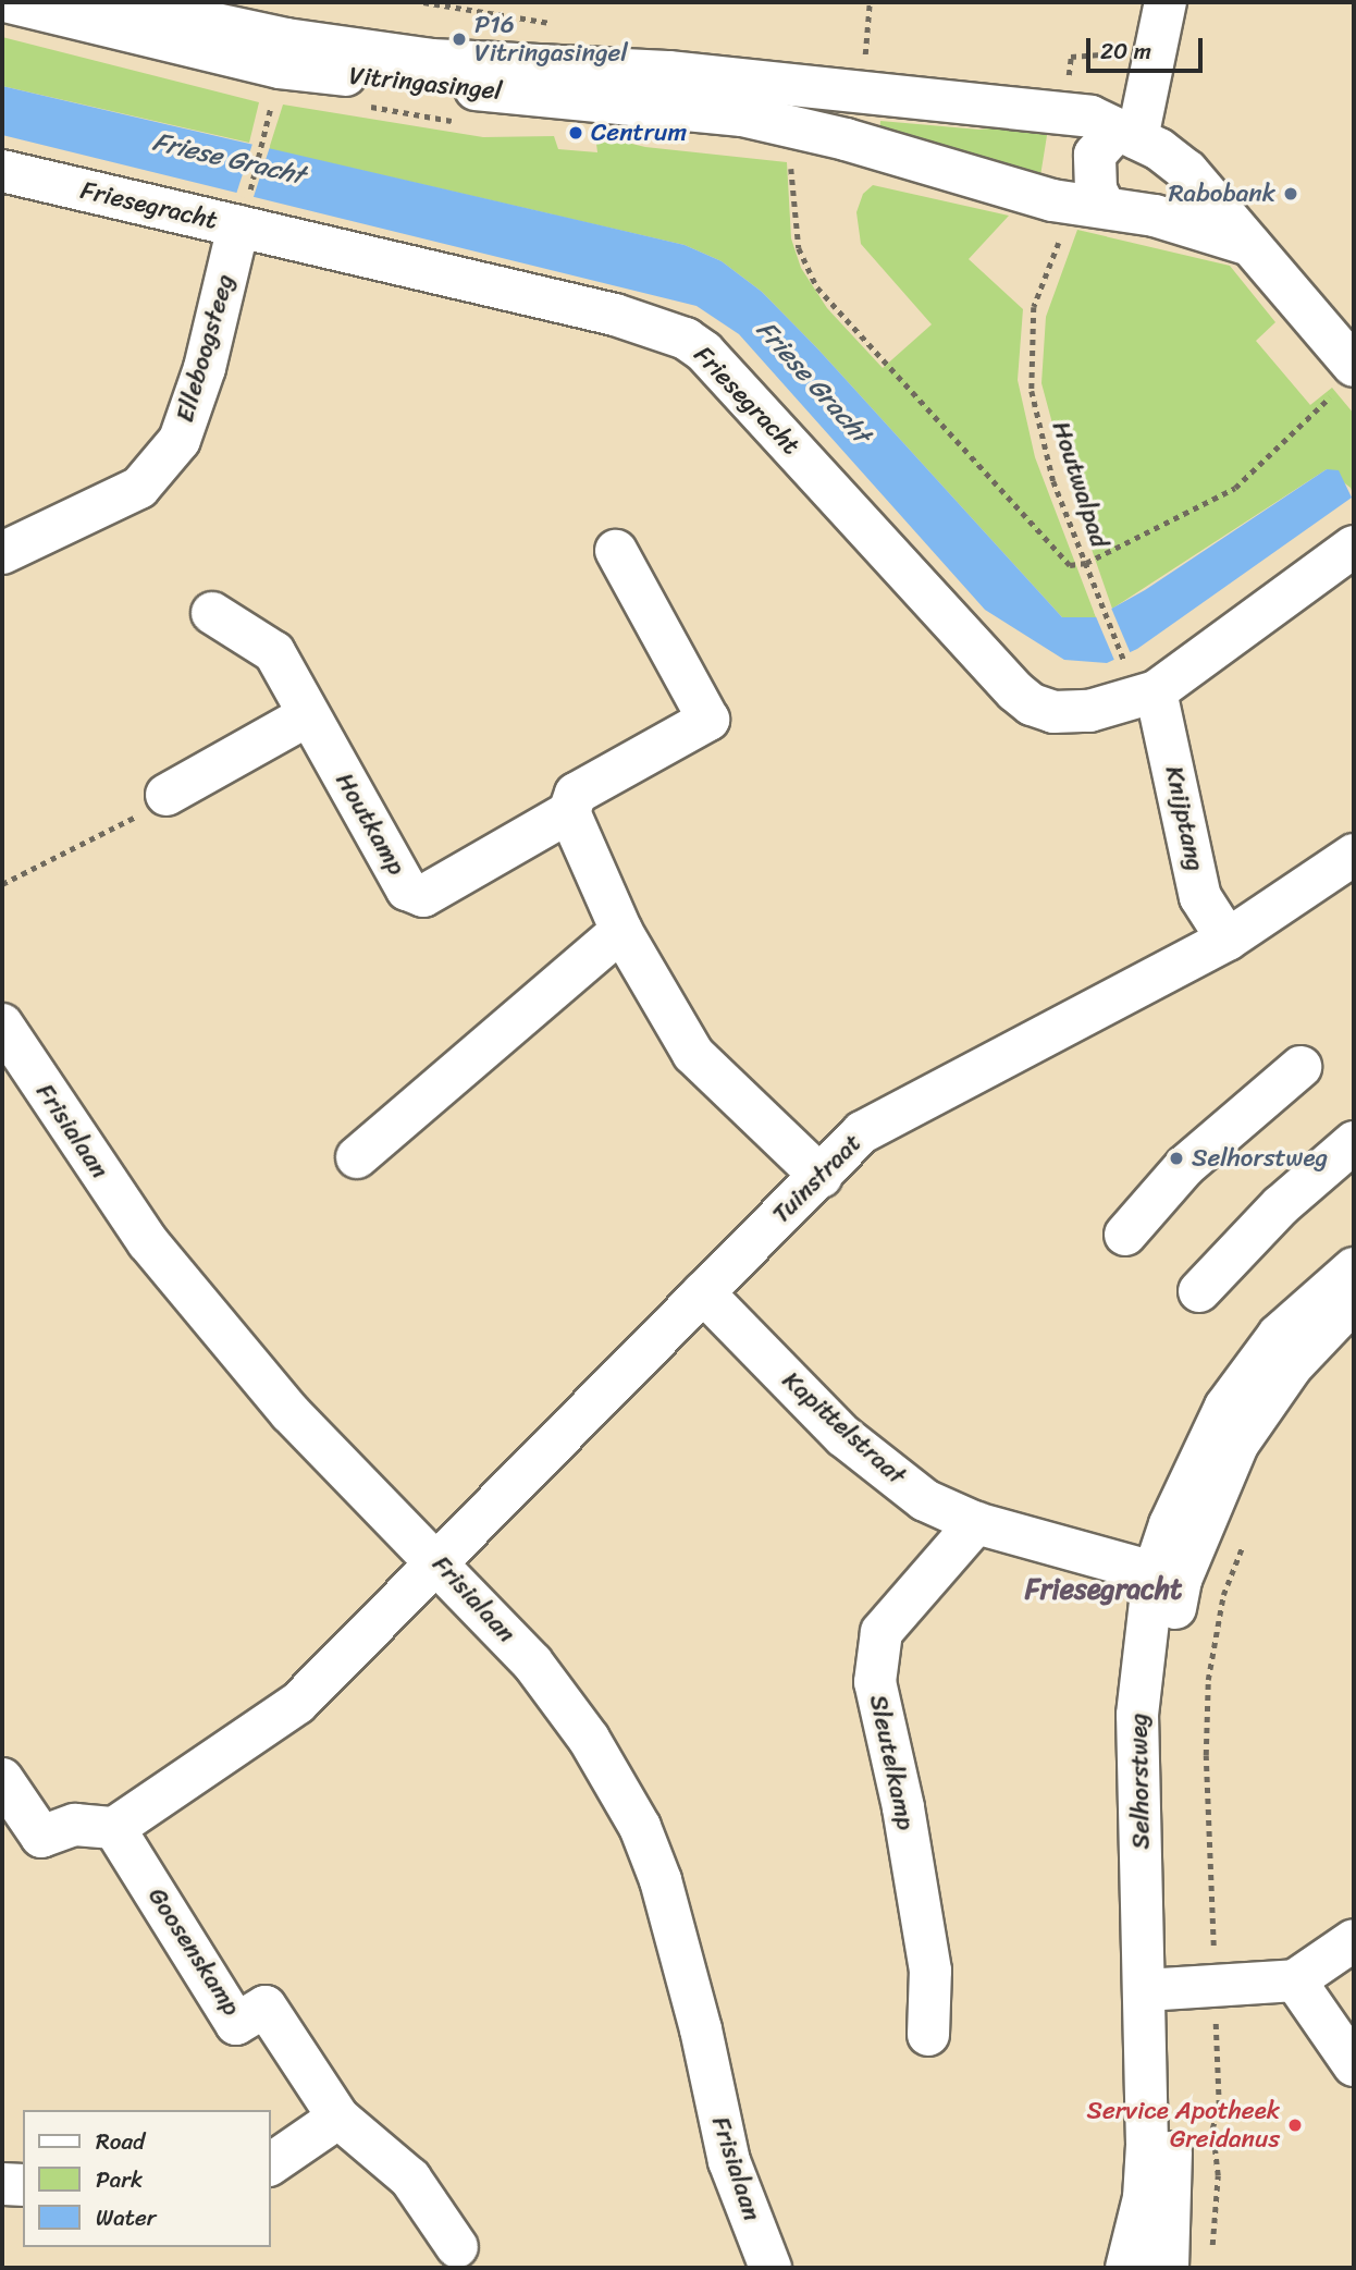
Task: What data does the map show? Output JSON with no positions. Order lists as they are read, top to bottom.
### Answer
{
  "streets": {
    "street": [
      "Vitringasingel",
      "Friesegracht",
      "Elleboogsteeg",
      "Knijptang",
      "Houtkamp",
      "Frisialaan",
      "Tuinstraat",
      "Kapittelstraat",
      "Sleutelkamp",
      "Selhorstweg",
      "Goosenskamp"
    ],
    "path": ["Houtwalpad"]
  },
  "crossings": [
    ["Friesegracht", "Elleboogsteeg"],
    ["Friesegracht", "Houtwalpad"],
    ["Friesegracht", "Knijptang"],
    ["Houtwalpad", "Knijptang"],
    ["Knijptang", "Tuinstraat"],
    ["Frisialaan", "Tuinstraat"],
    ["Tuinstraat", "Kapittelstraat"],
    ["Tuinstraat", "Goosenskamp"],
    ["Kapittelstraat", "Sleutelkamp"],
    ["Kapittelstraat", "Selhorstweg"]
  ],
  "districts": ["Friesegracht"],
  "water": ["Friese Gracht"],
  "places": [
    "P16 Vitringasingel",
    "Centrum",
    "Rabobank",
    "Selhorstweg",
    "Service Apotheek Greidanus"
  ],
  "legend": ["Road", "Park", "Water"],
  "scale_bar": "20 m"
}
